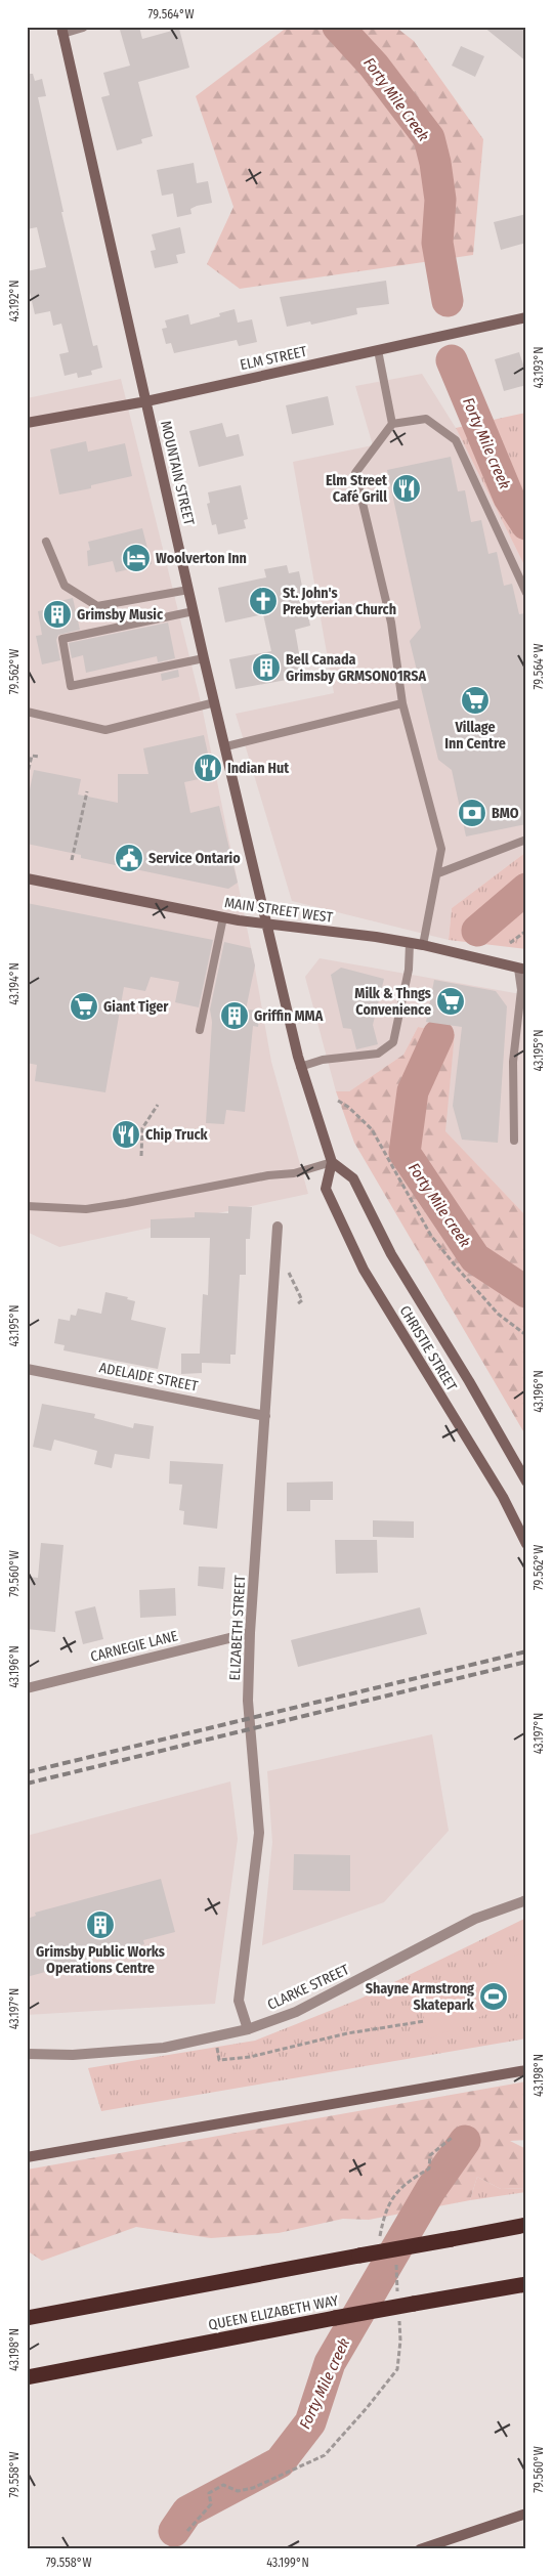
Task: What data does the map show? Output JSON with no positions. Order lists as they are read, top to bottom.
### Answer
{
  "streets": {
    "highway": ["QUEEN ELIZABETH WAY"],
    "main road": [
      "ELM STREET",
      "MOUNTAIN STREET",
      "MAIN STREET WEST",
      "CHRISTIE STREET"
    ],
    "street": [
      "ADELAIDE STREET",
      "ELIZABETH STREET",
      "CARNEGIE LANE",
      "CLARKE STREET"
    ]
  },
  "crossings": [
    ["ELM STREET", "MOUNTAIN STREET"],
    ["MOUNTAIN STREET", "MAIN STREET WEST"],
    ["ADELAIDE STREET", "ELIZABETH STREET"],
    ["ELIZABETH STREET", "CARNEGIE LANE"],
    ["ELIZABETH STREET", "CLARKE STREET"]
  ],
  "water": ["Forty Mile Creek", "Forty Mile creek"],
  "places": {
    "restaurant": ["Elm Street Café Grill", "Indian Hut", "Chip Truck"],
    "hotel": ["Woolverton Inn"],
    "church": ["St. John's Prebyterian Church"],
    "building": [
      "Grimsby Music",
      "Bell Canada Grimsby GRMSON01RSA",
      "Griffin MMA",
      "Grimsby Public Works Operations Centre"
    ],
    "supermarket": ["Village Inn Centre", "Milk & Thngs Convenience", "Giant Tiger"],
    "bank": ["BMO"],
    "public building": ["Service Ontario"],
    "sports": ["Shayne Armstrong Skatepark"]
  },
  "coordinates": [
    "79.564°W",
    "43.192°N",
    "43.193°N",
    "79.562°W",
    "43.194°N",
    "43.195°N",
    "43.196°N",
    "79.560°W",
    "43.197°N",
    "43.198°N",
    "79.558°W",
    "43.199°N"
  ]
}
